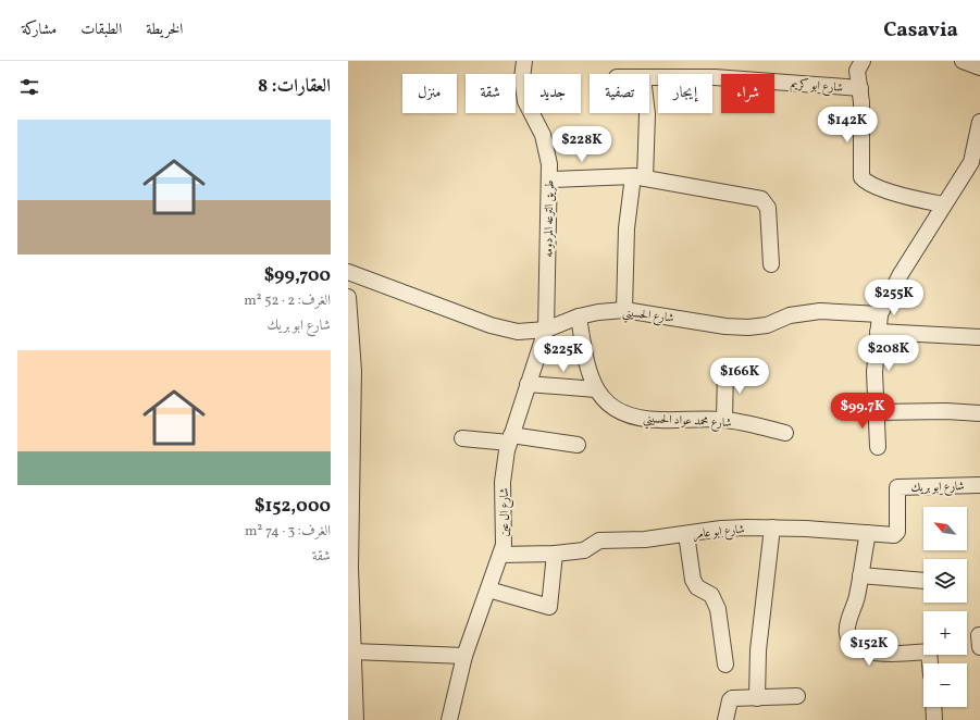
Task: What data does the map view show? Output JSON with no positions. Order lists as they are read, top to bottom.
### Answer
{
  "streets": {
    "street": [
      "شارع ابو كريم",
      "طريق الترعه المردومه",
      "شارع الحسيني",
      "شارع محمد عواد الحسيني",
      "شارع ابو بريك",
      "شارع ال عين",
      "شارع ابو عامر"
    ]
  },
  "crossings": [
    ["طريق الترعه المردومه", "شارع الحسيني"],
    ["طريق الترعه المردومه", "شارع ال عين"],
    ["شارع الحسيني", "شارع محمد عواد الحسيني"],
    ["شارع الحسيني", "شارع ال عين"],
    ["شارع ابو بريك", "شارع ابو عامر"],
    ["شارع ال عين", "شارع ابو عامر"]
  ],
  "north": "top left",
  "page": {
    "header": "Casavia",
    "nav": ["الخريطة", "الطبقات", "مشاركة"],
    "heading": "العقارات: 8",
    "chip": [
      "شراء",
      "إيجار",
      "تصفية",
      "جديد",
      "شقة",
      "منزل"
    ],
    "price": [
      "$142K",
      "$228K",
      "$255K",
      "$208K",
      "$225K",
      "$166K",
      "$99.7K",
      "$152K"
    ],
    "list": [
      {
        "name": "$99,700",
        "note": "الغرف: 2 · 52 m² · شارع ابو بريك"
      },
      {
        "name": "$152,000",
        "note": "الغرف: 3 · 74 m² · شقة"
      }
    ],
    "map_buttons": ["+", "−"]
  }
}
